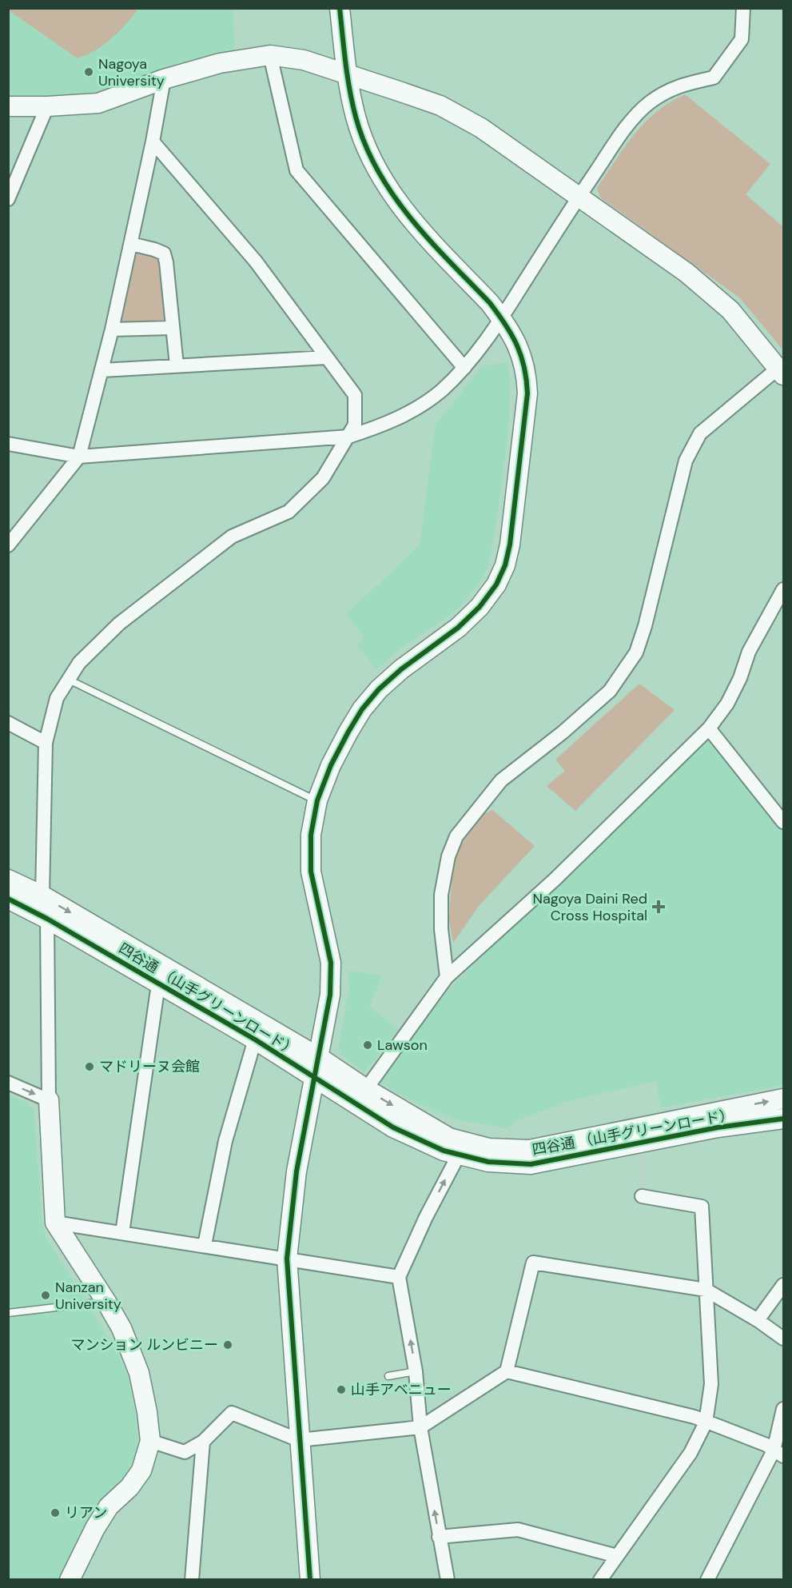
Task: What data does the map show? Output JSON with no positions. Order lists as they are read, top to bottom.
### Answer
{
  "streets": {
    "street": ["四谷通 （山手グリーンロード）"]
  },
  "places": {
    "other": [
      "Nagoya University",
      "Lawson",
      "マドリーヌ会館",
      "Nanzan University",
      "マンション ルンビニー",
      "山手アベニュー",
      "リアン"
    ],
    "health": ["Nagoya Daini Red Cross Hospital"]
  }
}
